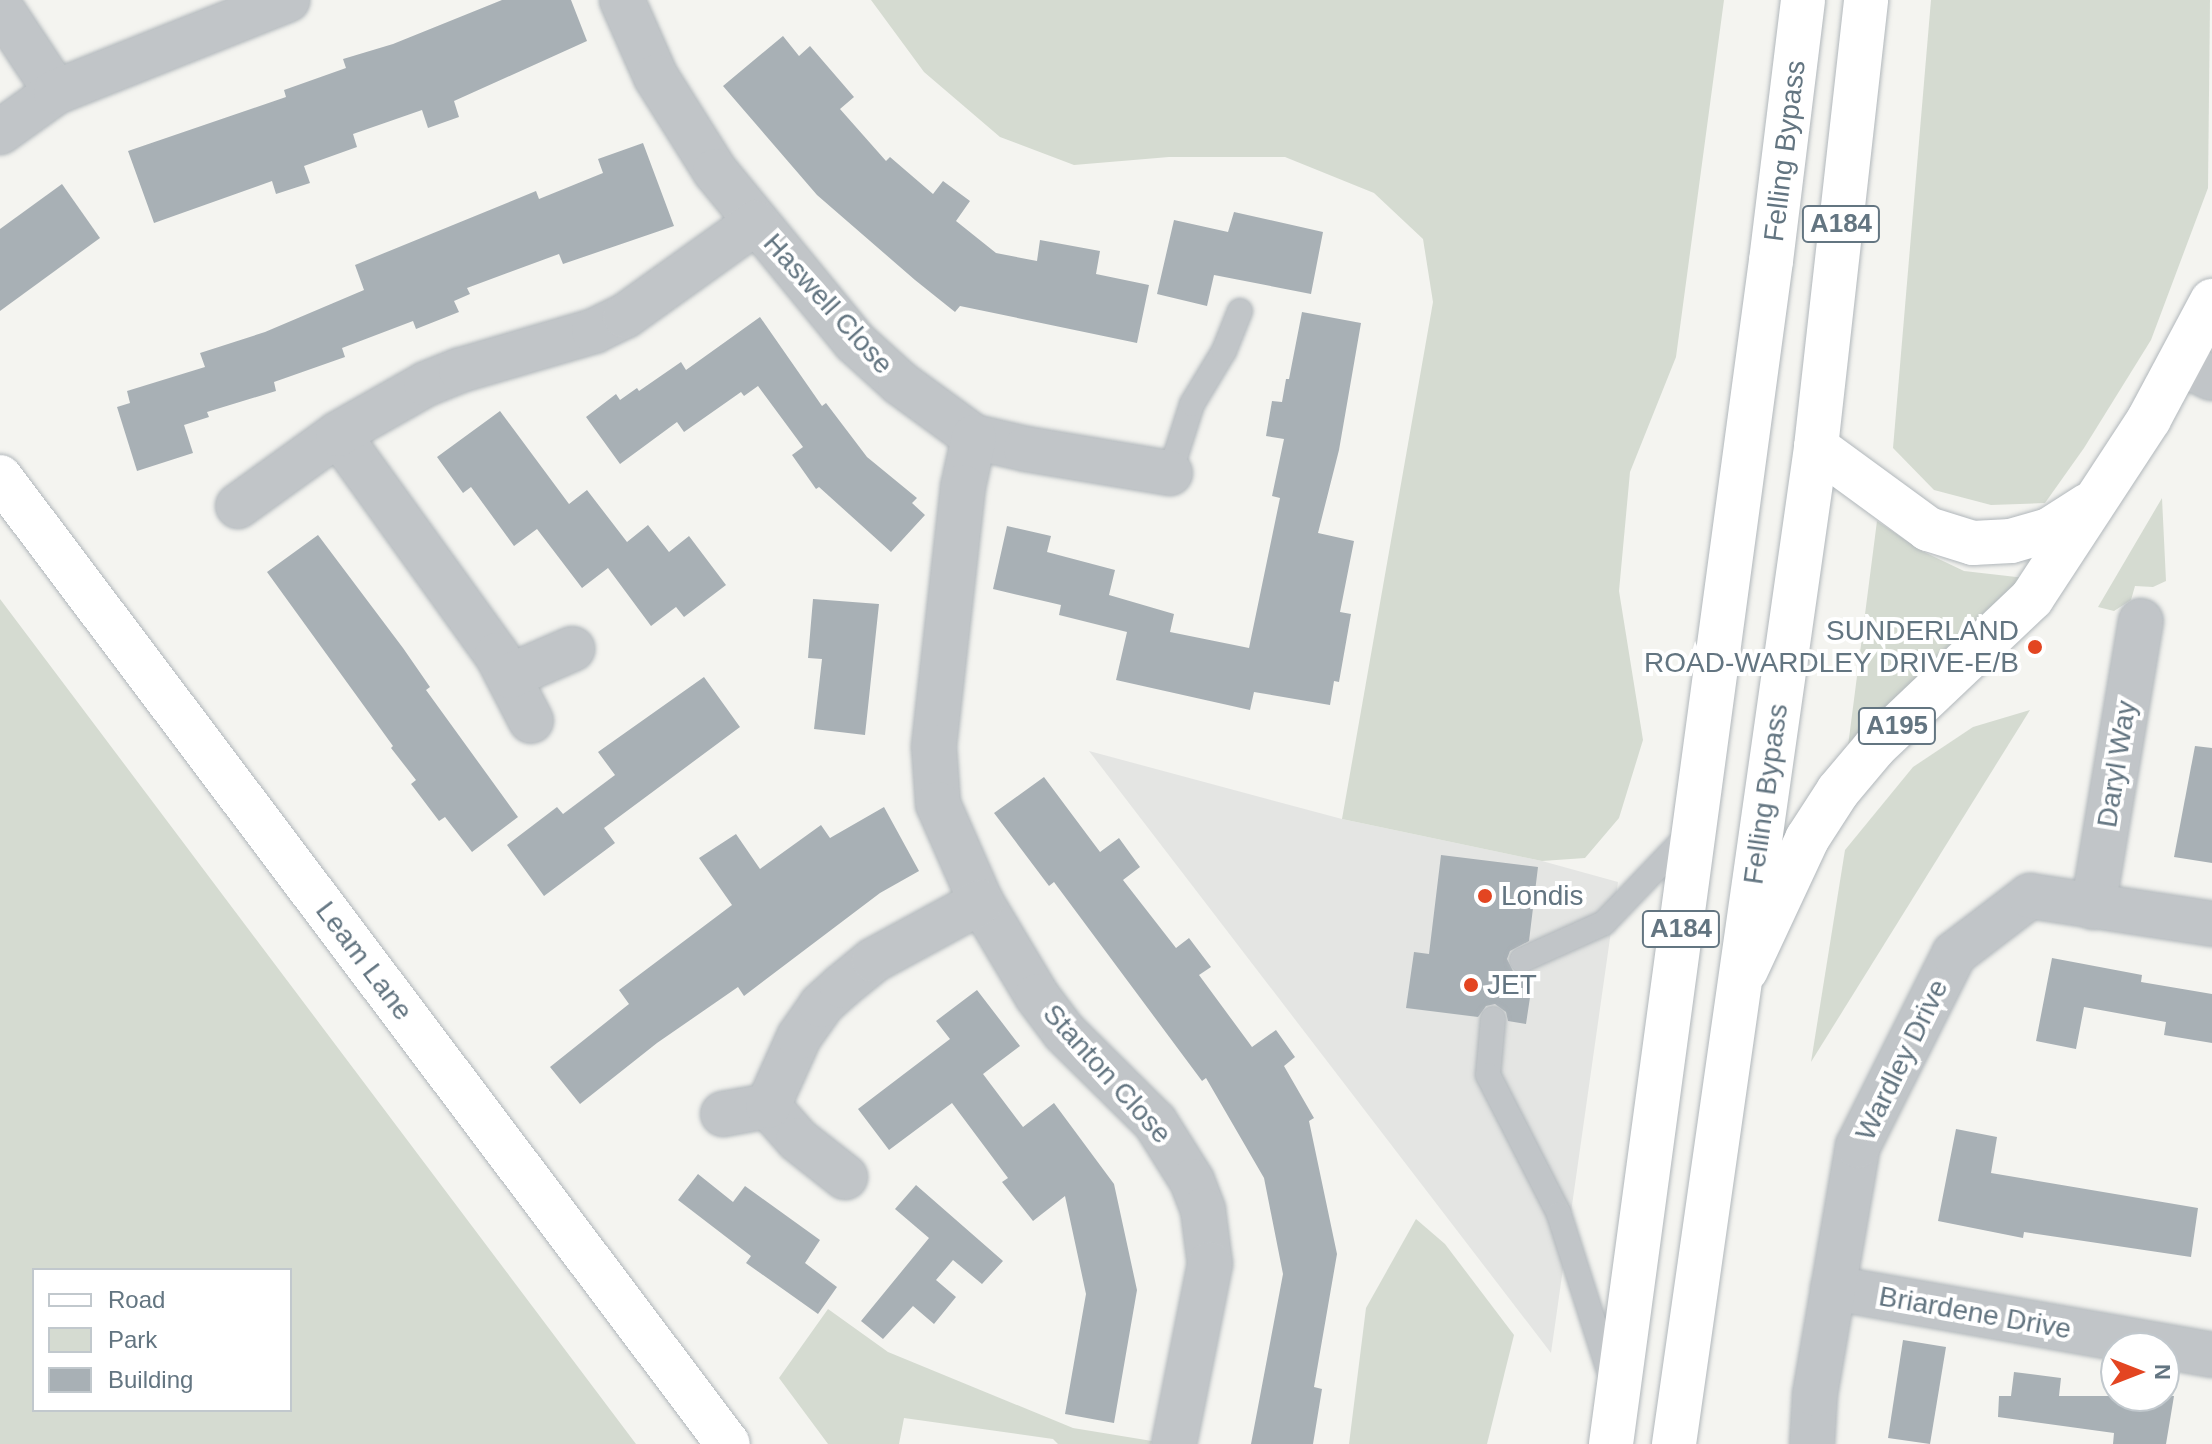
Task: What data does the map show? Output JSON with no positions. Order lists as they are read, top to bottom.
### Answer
{
  "streets": {
    "main road": [
      "Felling Bypass",
      "A184",
      "A195",
      "Leam Lane"
    ],
    "street": [
      "Haswell Close",
      "Daryl Way",
      "Wardley Drive",
      "Stanton Close",
      "Briardene Drive"
    ]
  },
  "crossings": [
    ["Felling Bypass", "A195"],
    ["Haswell Close", "Stanton Close"],
    ["Daryl Way", "Wardley Drive"],
    ["Wardley Drive", "Briardene Drive"]
  ],
  "places": ["SUNDERLAND ROAD-WARDLEY DRIVE-E/B", "Londis", "JET"],
  "legend": ["Road", "Park", "Building"],
  "north": "right"
}
